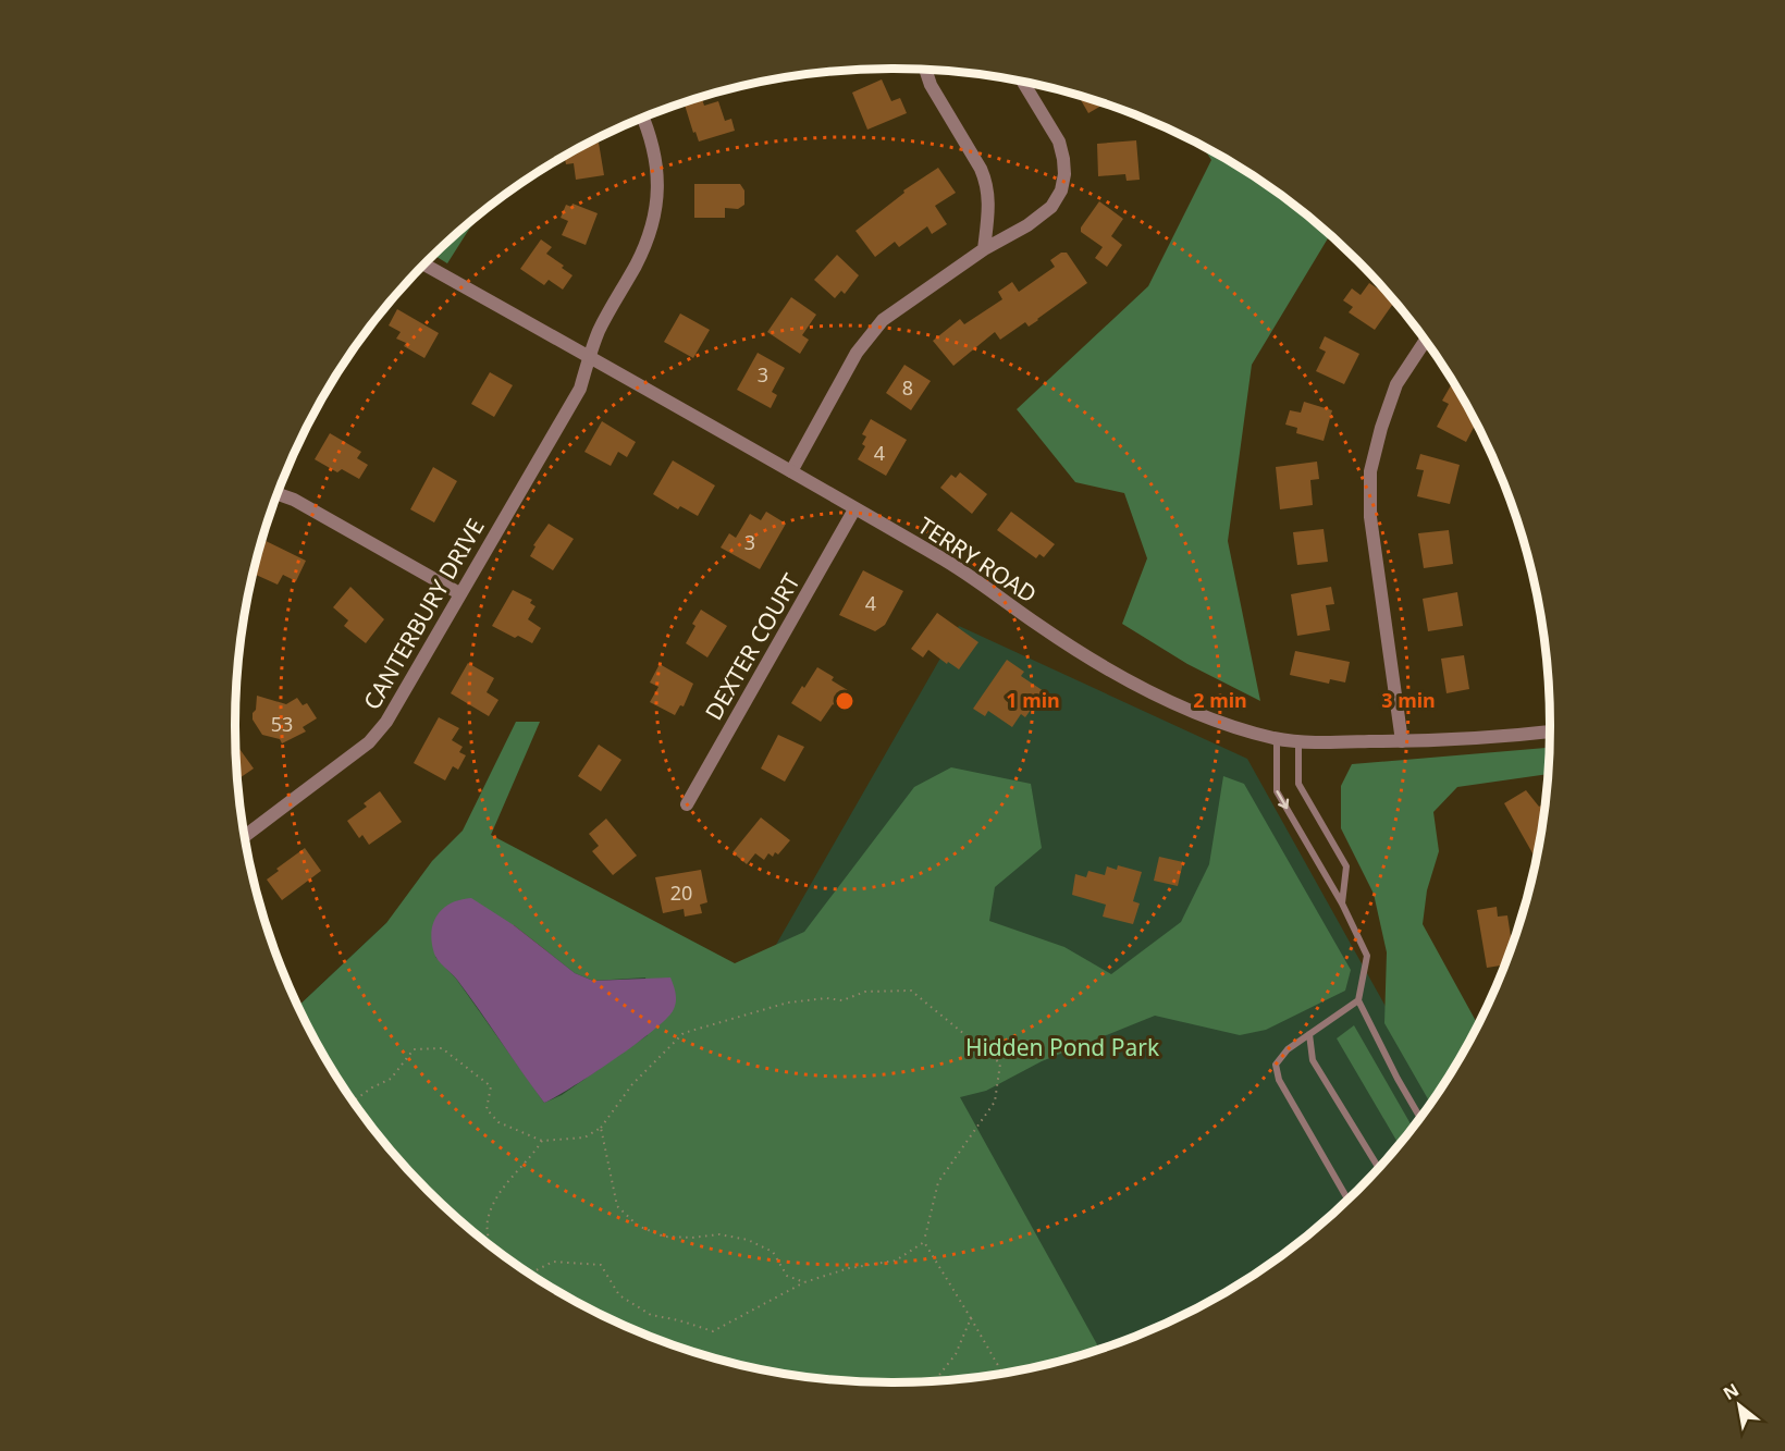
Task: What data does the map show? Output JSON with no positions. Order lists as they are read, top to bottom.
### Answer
{
  "streets": {
    "street": ["TERRY ROAD", "CANTERBURY DRIVE", "DEXTER COURT"]
  },
  "crossings": [
    ["TERRY ROAD", "CANTERBURY DRIVE"],
    ["TERRY ROAD", "DEXTER COURT"]
  ],
  "parks": ["Hidden Pond Park"],
  "house_numbers": [
    "3",
    "8",
    "4",
    "3",
    "4",
    "53",
    "20"
  ],
  "north": "top left",
  "rings": ["1 min", "2 min", "3 min"]
}
